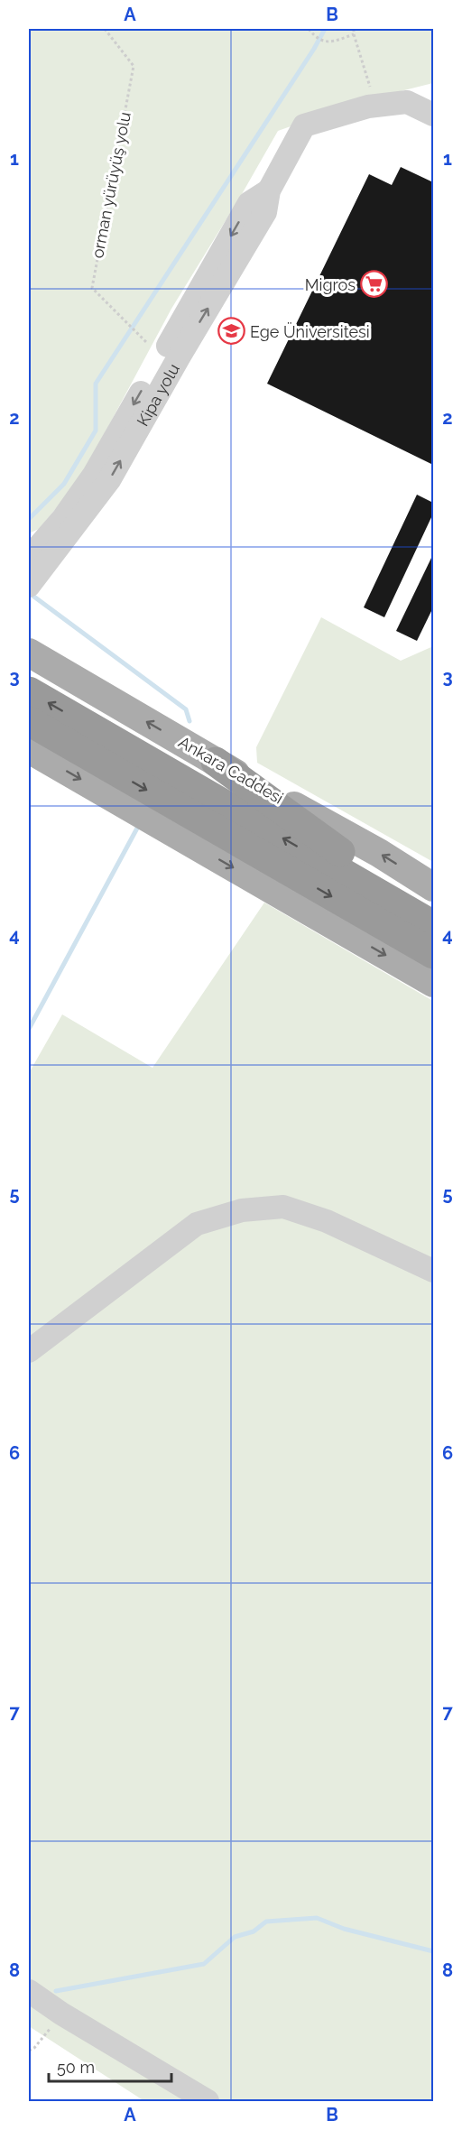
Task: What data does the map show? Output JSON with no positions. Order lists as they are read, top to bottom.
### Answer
{
  "streets": {
    "highway": ["Ankara Caddesi"],
    "lane": ["Kipa yolu"],
    "path": ["orman yürüyüş yolu"]
  },
  "places": {
    "supermarket": ["Migros"],
    "school or university": ["Ege Üniversitesi"]
  },
  "scale_bar": "50 m",
  "grid": {
    "columns": ["A", "B"],
    "rows": [
      "1",
      "2",
      "3",
      "4",
      "5",
      "6",
      "7",
      "8"
    ]
  }
}
